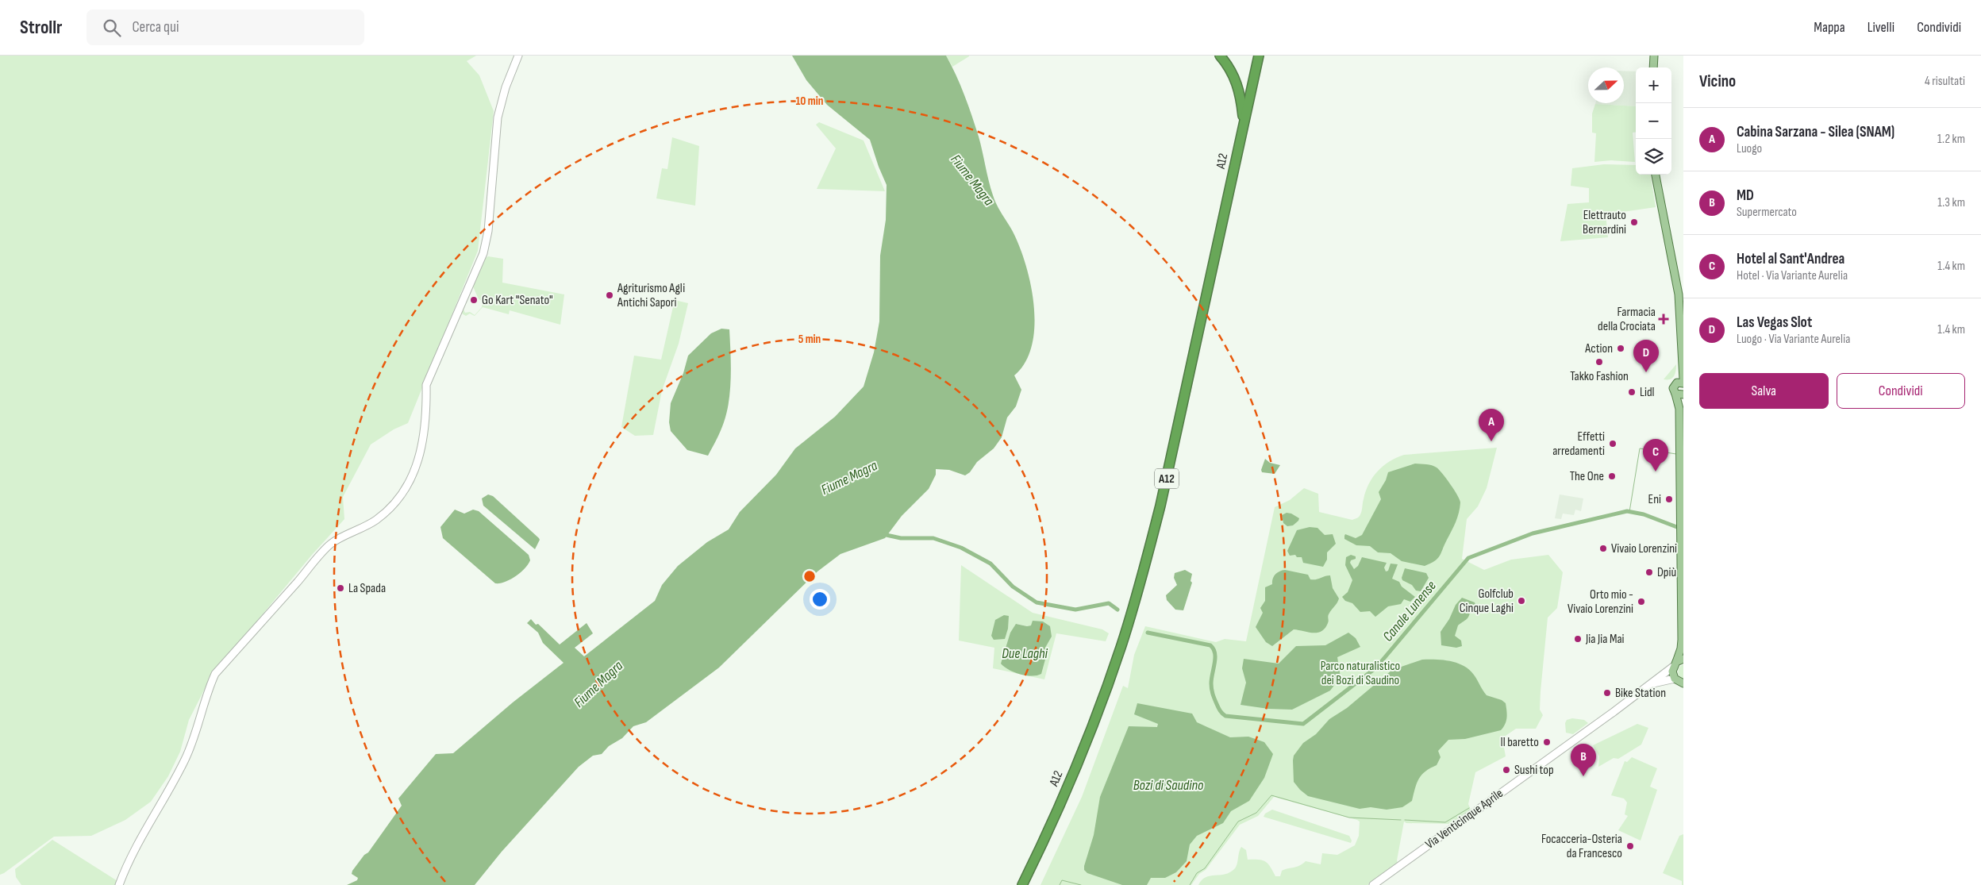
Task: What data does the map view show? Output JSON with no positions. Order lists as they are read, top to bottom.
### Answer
{
  "streets": {
    "highway": ["A12"],
    "main road": ["Via Venticinque Aprile"]
  },
  "water": [
    "Fiume Magra",
    "Canale Lunense",
    "Due Laghi",
    "Bozi di Saudino"
  ],
  "parks": ["Parco naturalistico dei Bozi di Saudino"],
  "places": {
    "other": [
      "Elettrauto Bernardini",
      "Agriturismo Agli Antichi Sapori",
      "Go Kart \"Senato\"",
      "Action",
      "Takko Fashion",
      "Lidl",
      "Effetti arredamenti",
      "The One",
      "Eni",
      "Vivaio Lorenzini",
      "Dpiù",
      "La Spada",
      "Golfclub Cinque Laghi",
      "Orto mio - Vivaio Lorenzini",
      "Jia Jia Mai",
      "Bike Station",
      "Il baretto",
      "Sushi top",
      "Focacceria-Osteria da Francesco"
    ],
    "health": ["Farmacia della Crociata"]
  },
  "north": "right",
  "page": {
    "header": "Strollr",
    "search": "Cerca qui",
    "nav": ["Mappa", "Livelli", "Condividi"],
    "heading": ["Vicino", "4 risultati"],
    "map_buttons": ["+", "−"],
    "list": [
      {
        "mark": "A",
        "name": "Cabina Sarzana - Silea (SNAM)",
        "note": "Luogo",
        "value": "1.2 km"
      },
      {
        "mark": "B",
        "name": "MD",
        "note": "Supermercato",
        "value": "1.3 km"
      },
      {
        "mark": "C",
        "name": "Hotel al Sant'Andrea",
        "note": "Hotel · Via Variante Aurelia",
        "value": "1.4 km"
      },
      {
        "mark": "D",
        "name": "Las Vegas Slot",
        "note": "Luogo · Via Variante Aurelia",
        "value": "1.4 km"
      }
    ],
    "pins": [
      "D",
      "A",
      "C",
      "B"
    ],
    "buttons": ["Salva", "Condividi"]
  },
  "rings": ["10 min", "5 min"]
}
